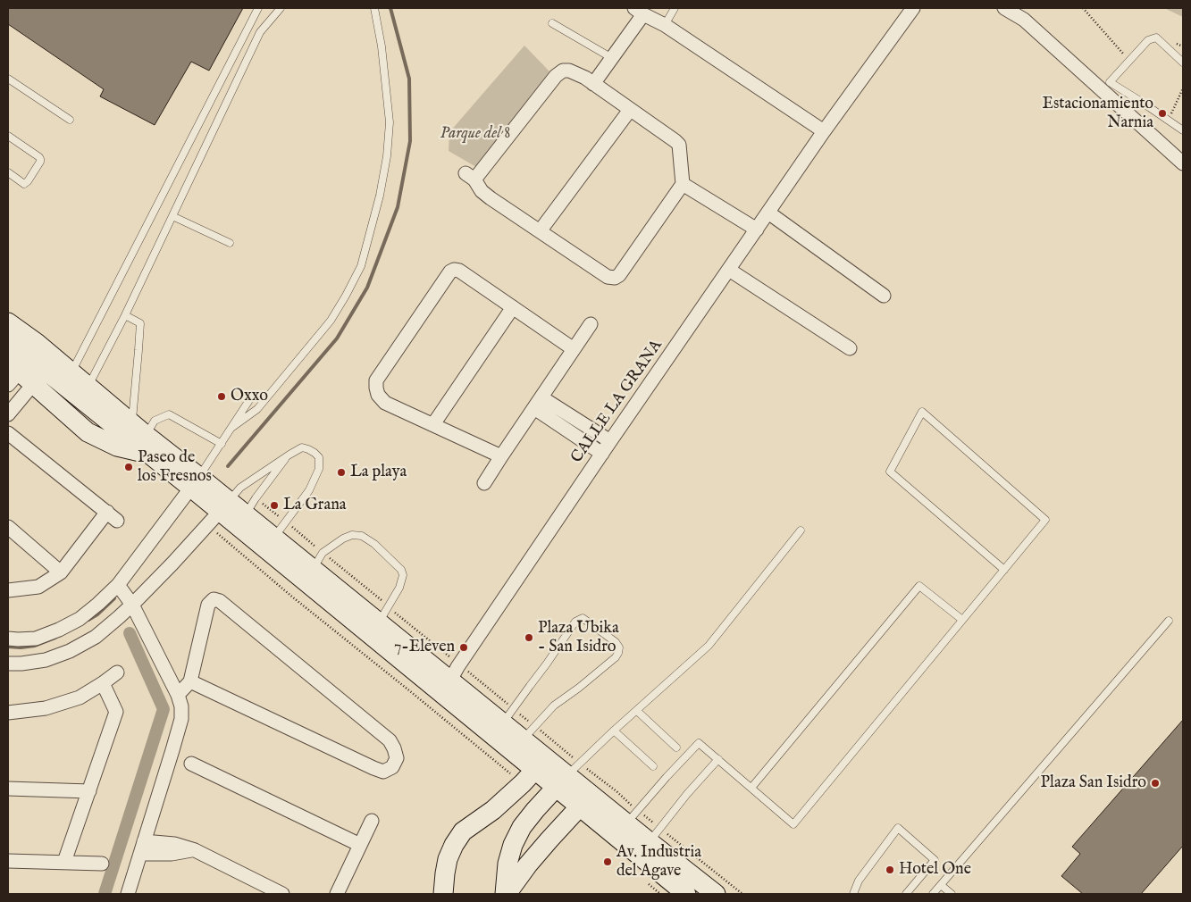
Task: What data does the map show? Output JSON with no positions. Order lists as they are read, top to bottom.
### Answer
{
  "streets": {
    "street": ["CALLE LA GRANA"]
  },
  "parks": ["Parque del 8"],
  "places": [
    "Estacionamiento Narnia",
    "Oxxo",
    "Paseo de los Fresnos",
    "La playa",
    "La Grana",
    "Plaza Ubika - San Isidro",
    "7-Eleven",
    "Plaza San Isidro",
    "Av. Industria del Agave",
    "Hotel One"
  ]
}
